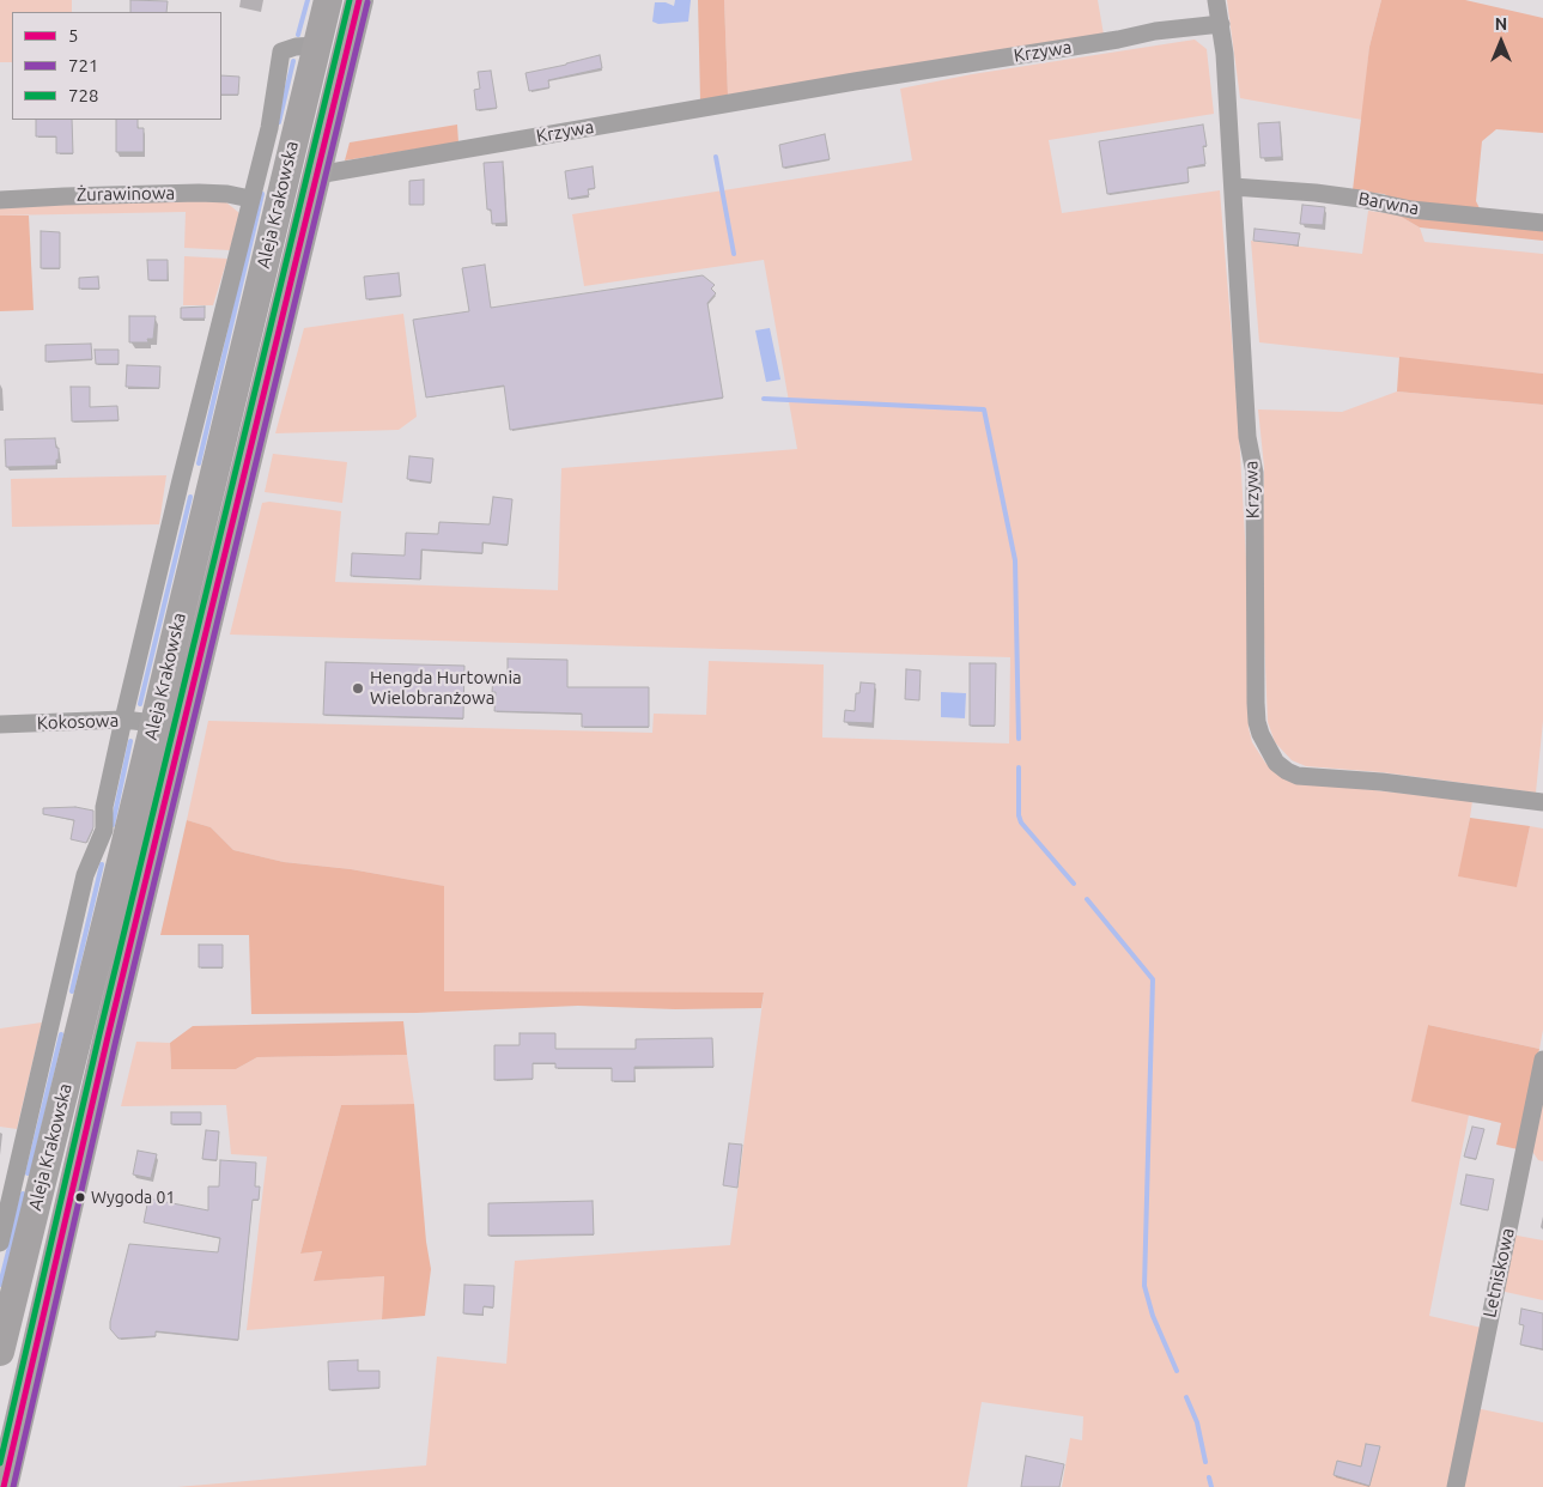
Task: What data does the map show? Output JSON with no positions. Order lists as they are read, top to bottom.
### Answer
{
  "streets": {
    "main road": ["Aleja Krakowska"],
    "street": [
      "Krzywa",
      "Żurawinowa",
      "Barwna",
      "Kokosowa",
      "Letniskowa"
    ]
  },
  "crossings": [
    ["Krzywa", "Barwna"],
    ["Krzywa", "Aleja Krakowska"],
    ["Aleja Krakowska", "Kokosowa"]
  ],
  "places": ["Hengda Hurtownia Wielobranżowa", "Wygoda 01"],
  "lines": ["transit line 5", "transit line 728", "transit line 721"],
  "legend": ["5", "721", "728"],
  "north": "top"
}
